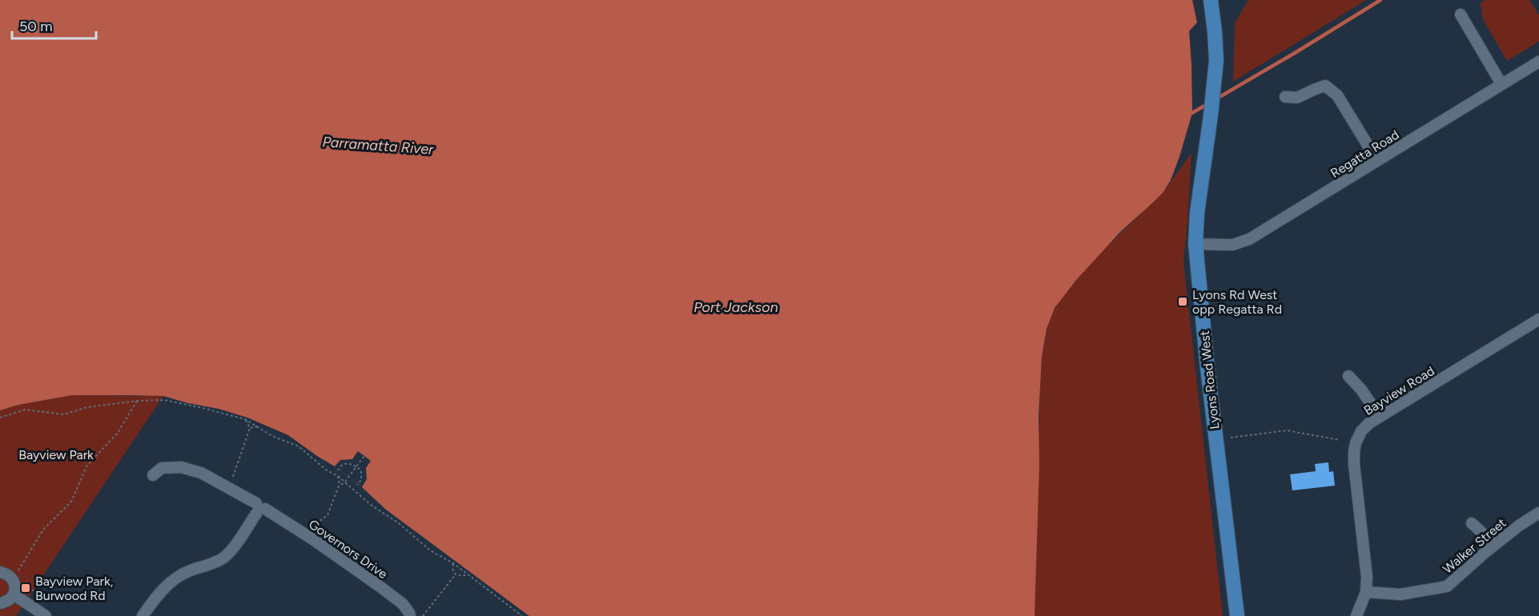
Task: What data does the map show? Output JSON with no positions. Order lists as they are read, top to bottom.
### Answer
{
  "streets": {
    "main road": ["Lyons Road West"],
    "street": [
      "Regatta Road",
      "Bayview Road",
      "Walker Street",
      "Governors Drive"
    ]
  },
  "crossings": [
    ["Regatta Road", "Lyons Road West"],
    ["Bayview Road", "Walker Street"]
  ],
  "water": ["Parramatta River", "Port Jackson"],
  "parks": ["Bayview Park"],
  "places": {
    "transit": ["Lyons Rd West opp Regatta Rd", "Bayview Park, Burwood Rd"]
  },
  "scale_bar": "50 m"
}
